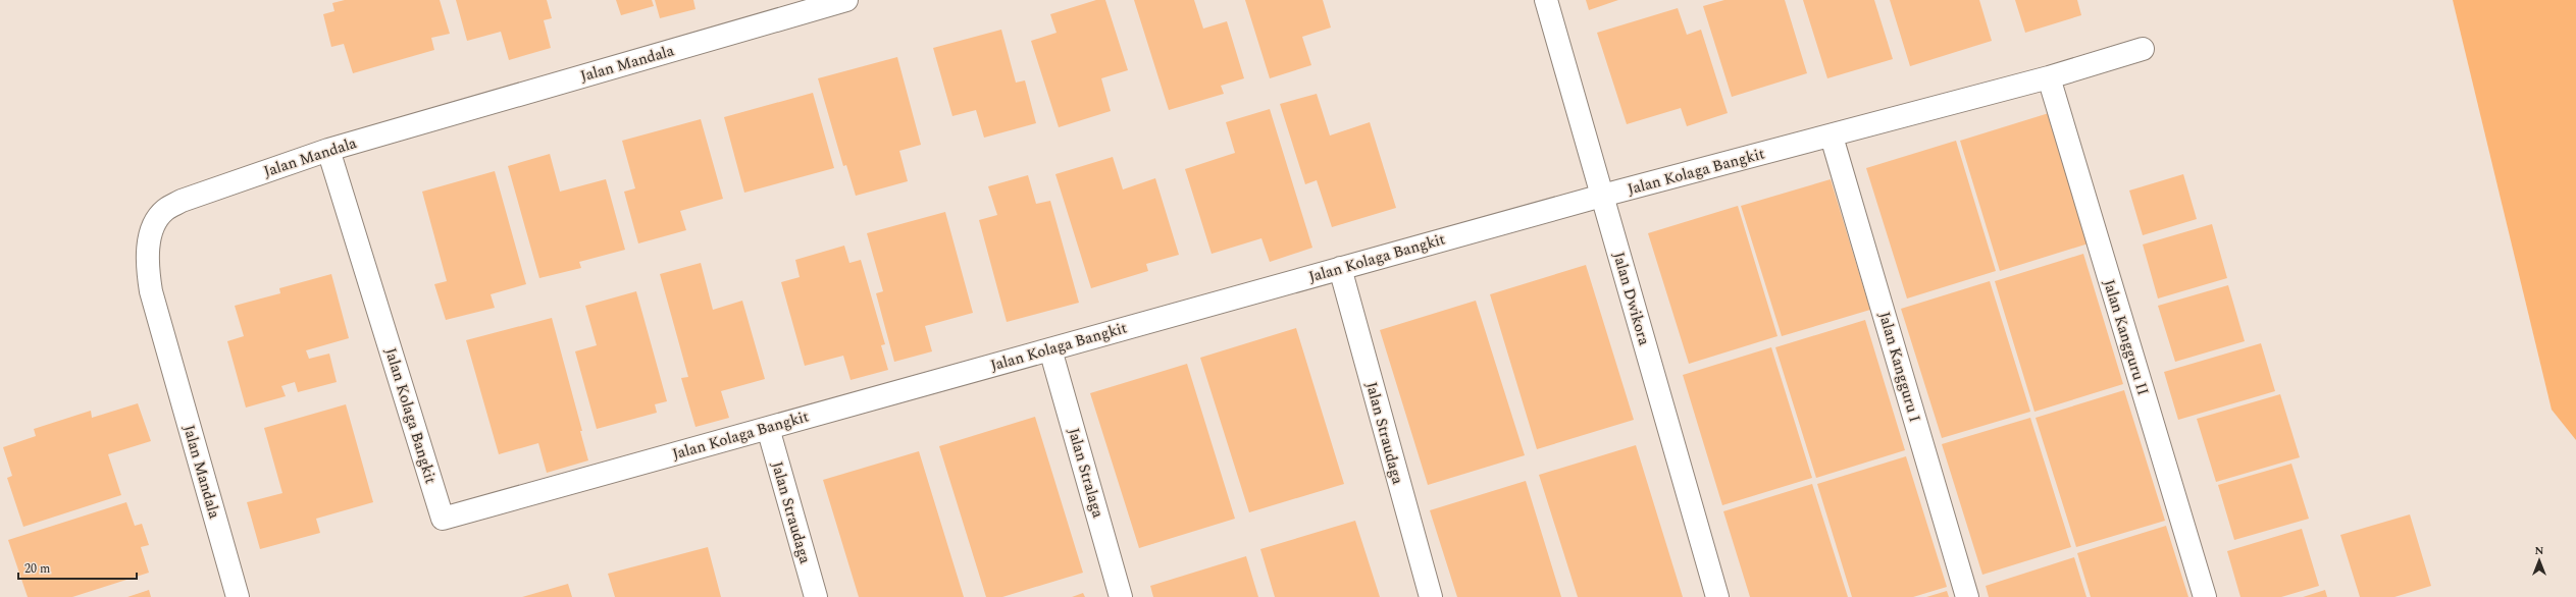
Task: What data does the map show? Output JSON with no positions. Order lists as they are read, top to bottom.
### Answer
{
  "streets": {
    "street": [
      "Jalan Mandala",
      "Jalan Kolaga Bangkit",
      "Jalan Dwikora",
      "Jalan Kangguru II",
      "Jalan Kangguru I",
      "Jalan Straudaga",
      "Jalan Stralaga"
    ]
  },
  "crossings": [
    ["Jalan Mandala", "Jalan Kolaga Bangkit"],
    ["Jalan Kolaga Bangkit", "Jalan Dwikora"],
    ["Jalan Kolaga Bangkit", "Jalan Kangguru II"],
    ["Jalan Kolaga Bangkit", "Jalan Kangguru I"],
    ["Jalan Kolaga Bangkit", "Jalan Straudaga"],
    ["Jalan Kolaga Bangkit", "Jalan Stralaga"]
  ],
  "scale_bar": "20 m",
  "north": "top"
}
